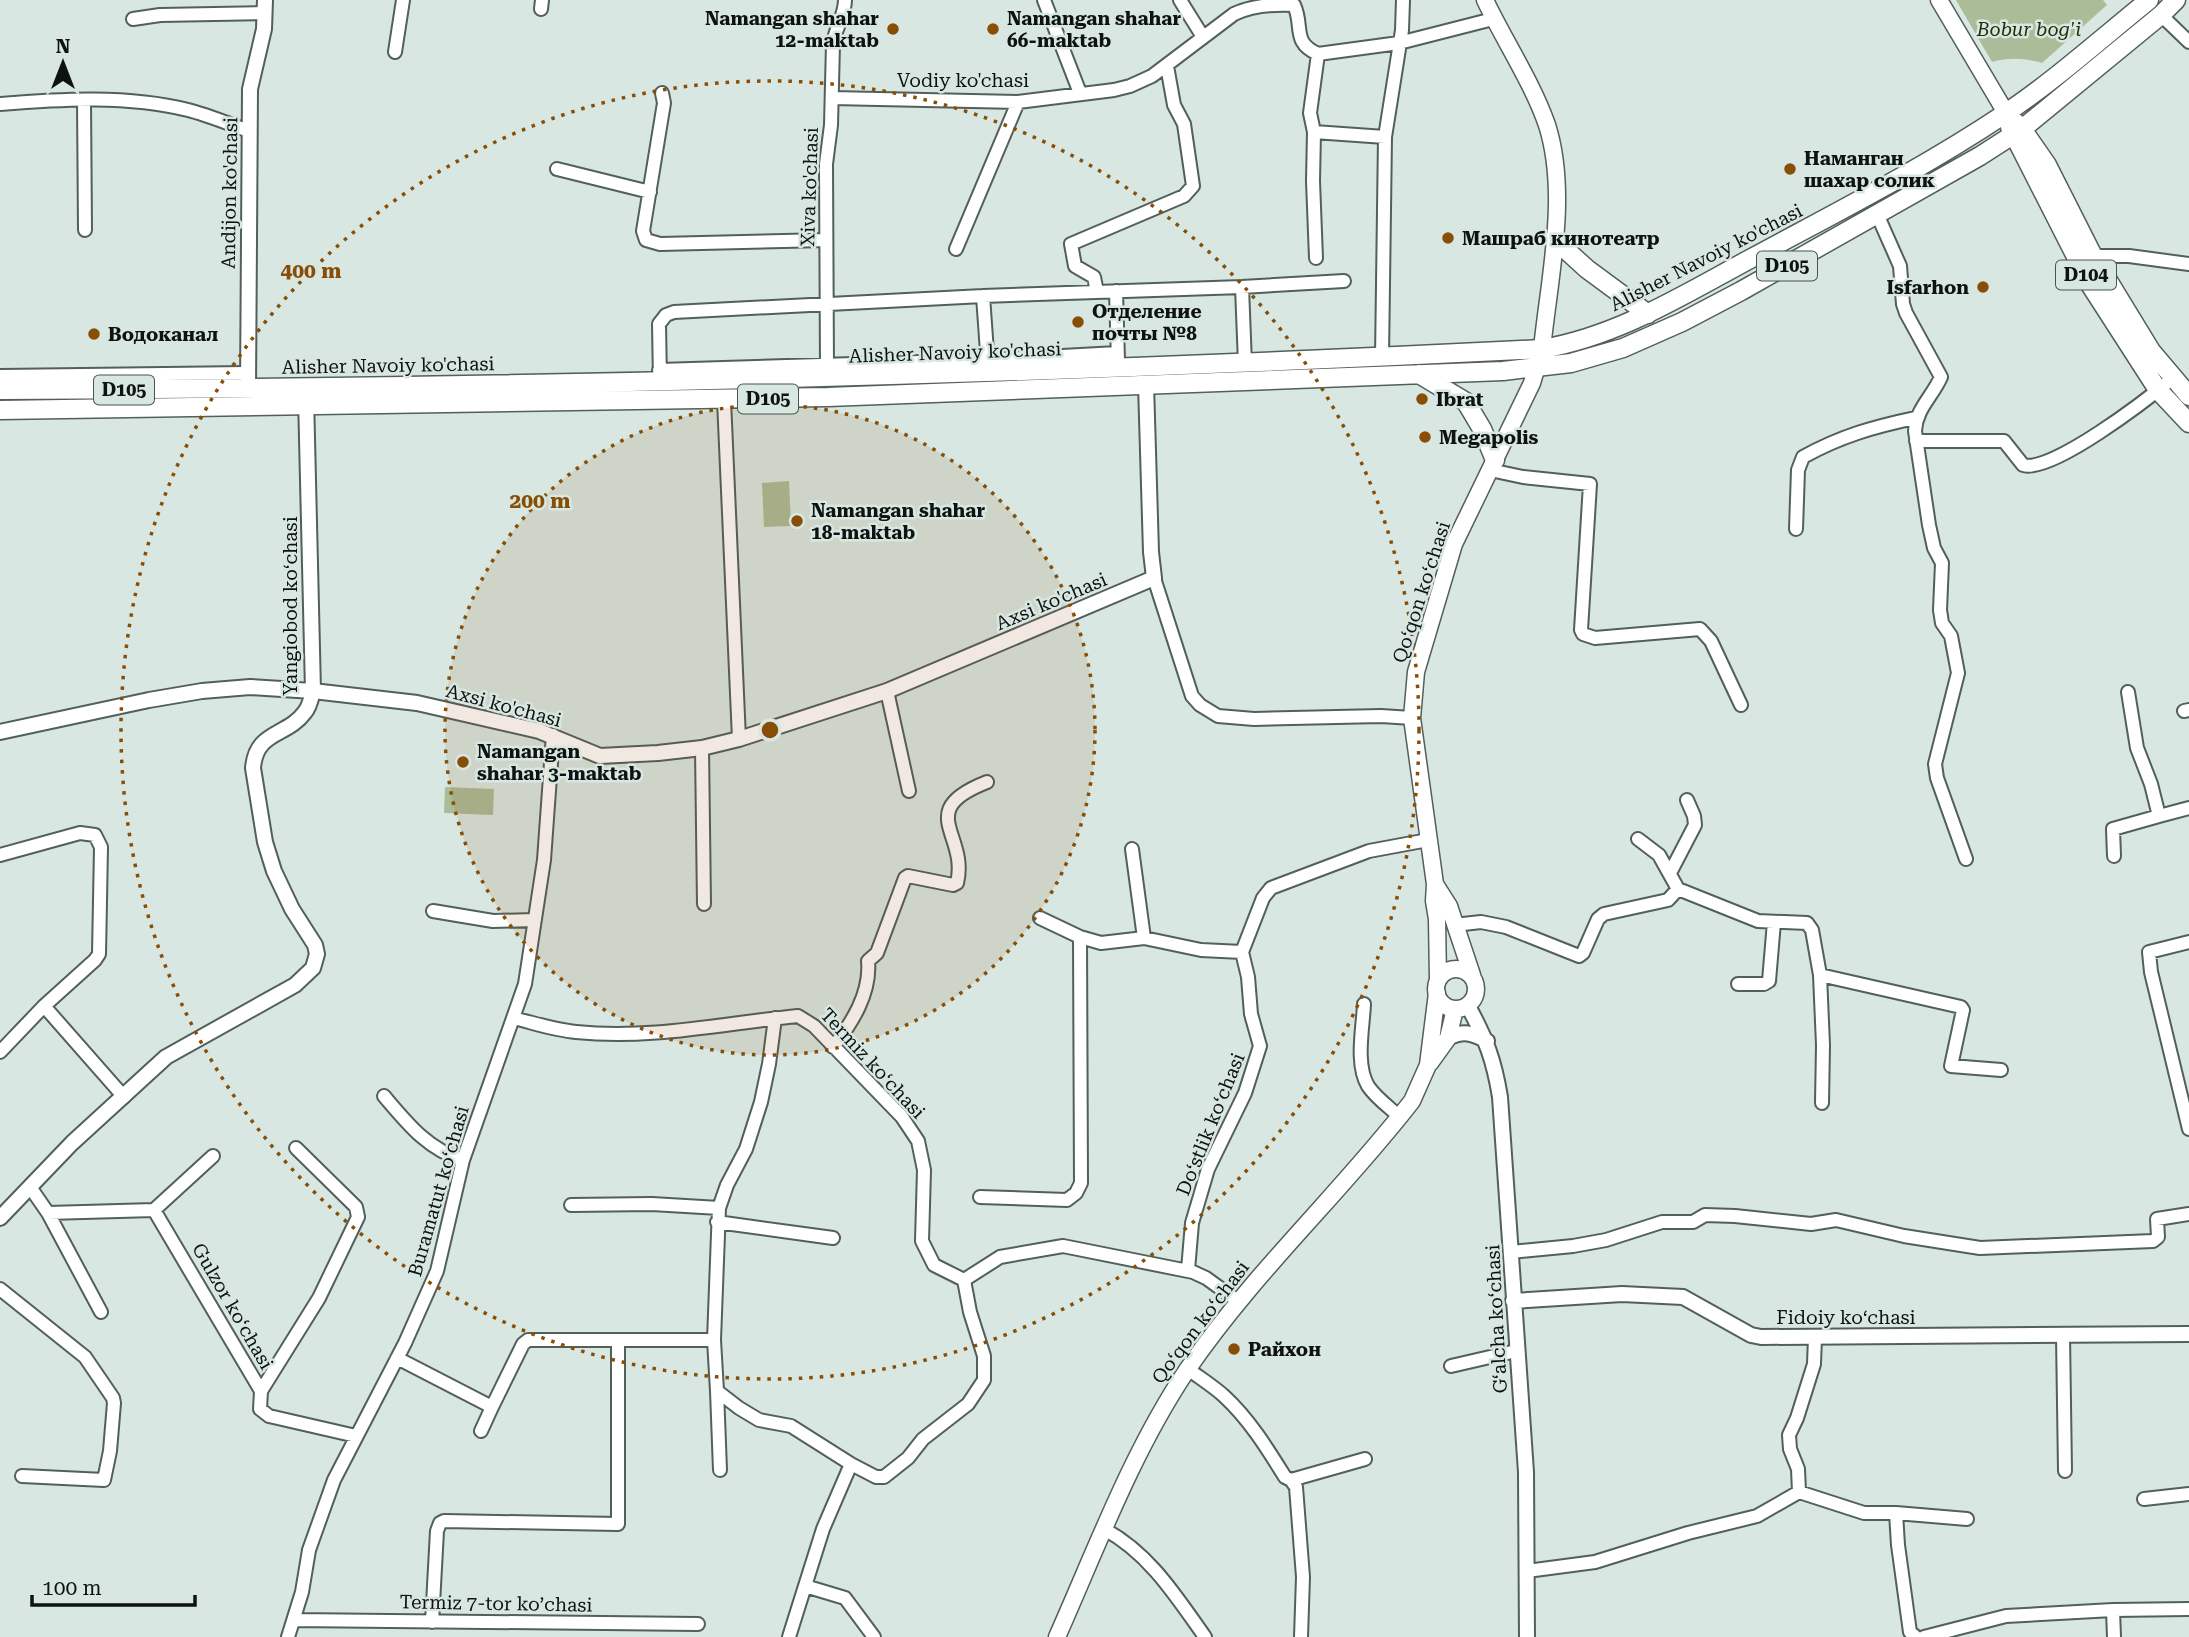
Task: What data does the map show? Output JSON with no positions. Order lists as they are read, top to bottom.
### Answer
{
  "streets": {
    "main road": [
      "Alisher Navoiy ko'chasi",
      "D105",
      "D104",
      "Qoʻqon koʻchasi"
    ],
    "street": [
      "Vodiy ko'chasi",
      "Xiva ko'chasi",
      "Andijon ko'chasi",
      "Axsi ko'chasi",
      "Yangiobod koʻchasi",
      "Termiz koʻchasi",
      "Doʻstlik koʻchasi",
      "Buramatut koʻchasi",
      "Gulzor koʻchasi",
      "Fidoiy koʻchasi",
      "Gʻalcha koʻchasi",
      "Termiz 7-tor koʼchasi"
    ]
  },
  "crossings": [
    ["Vodiy ko'chasi", "Xiva ko'chasi"],
    ["Xiva ko'chasi", "Alisher Navoiy ko'chasi"],
    ["Andijon ko'chasi", "Alisher Navoiy ko'chasi"],
    ["Alisher Navoiy ko'chasi", "D105"],
    ["Alisher Navoiy ko'chasi", "D104"],
    ["Alisher Navoiy ko'chasi", "Qoʻqon koʻchasi"],
    ["Alisher Navoiy ko'chasi", "Yangiobod koʻchasi"],
    ["D105", "D104"],
    ["D105", "Qoʻqon koʻchasi"],
    ["Qoʻqon koʻchasi", "Gʻalcha koʻchasi"],
    ["Axsi ko'chasi", "Yangiobod koʻchasi"],
    ["Axsi ko'chasi", "Buramatut koʻchasi"],
    ["Termiz koʻchasi", "Buramatut koʻchasi"],
    ["Buramatut koʻchasi", "Gulzor koʻchasi"],
    ["Buramatut koʻchasi", "Termiz 7-tor koʼchasi"],
    ["Fidoiy koʻchasi", "Gʻalcha koʻchasi"]
  ],
  "parks": ["Bobur bog'i"],
  "places": [
    "Namangan shahar 12-maktab",
    "Namangan shahar 66-maktab",
    "Наманган шахар солик",
    "Машраб кинотеатр",
    "Isfarhon",
    "Отделение почты №8",
    "Водоканал",
    "Ibrat",
    "Megapolis",
    "Namangan shahar 18-maktab",
    "Namangan shahar 3-maktab",
    "Райхон"
  ],
  "scale_bar": "100 m",
  "north": "top",
  "rings": ["400 m", "200 m"]
}
